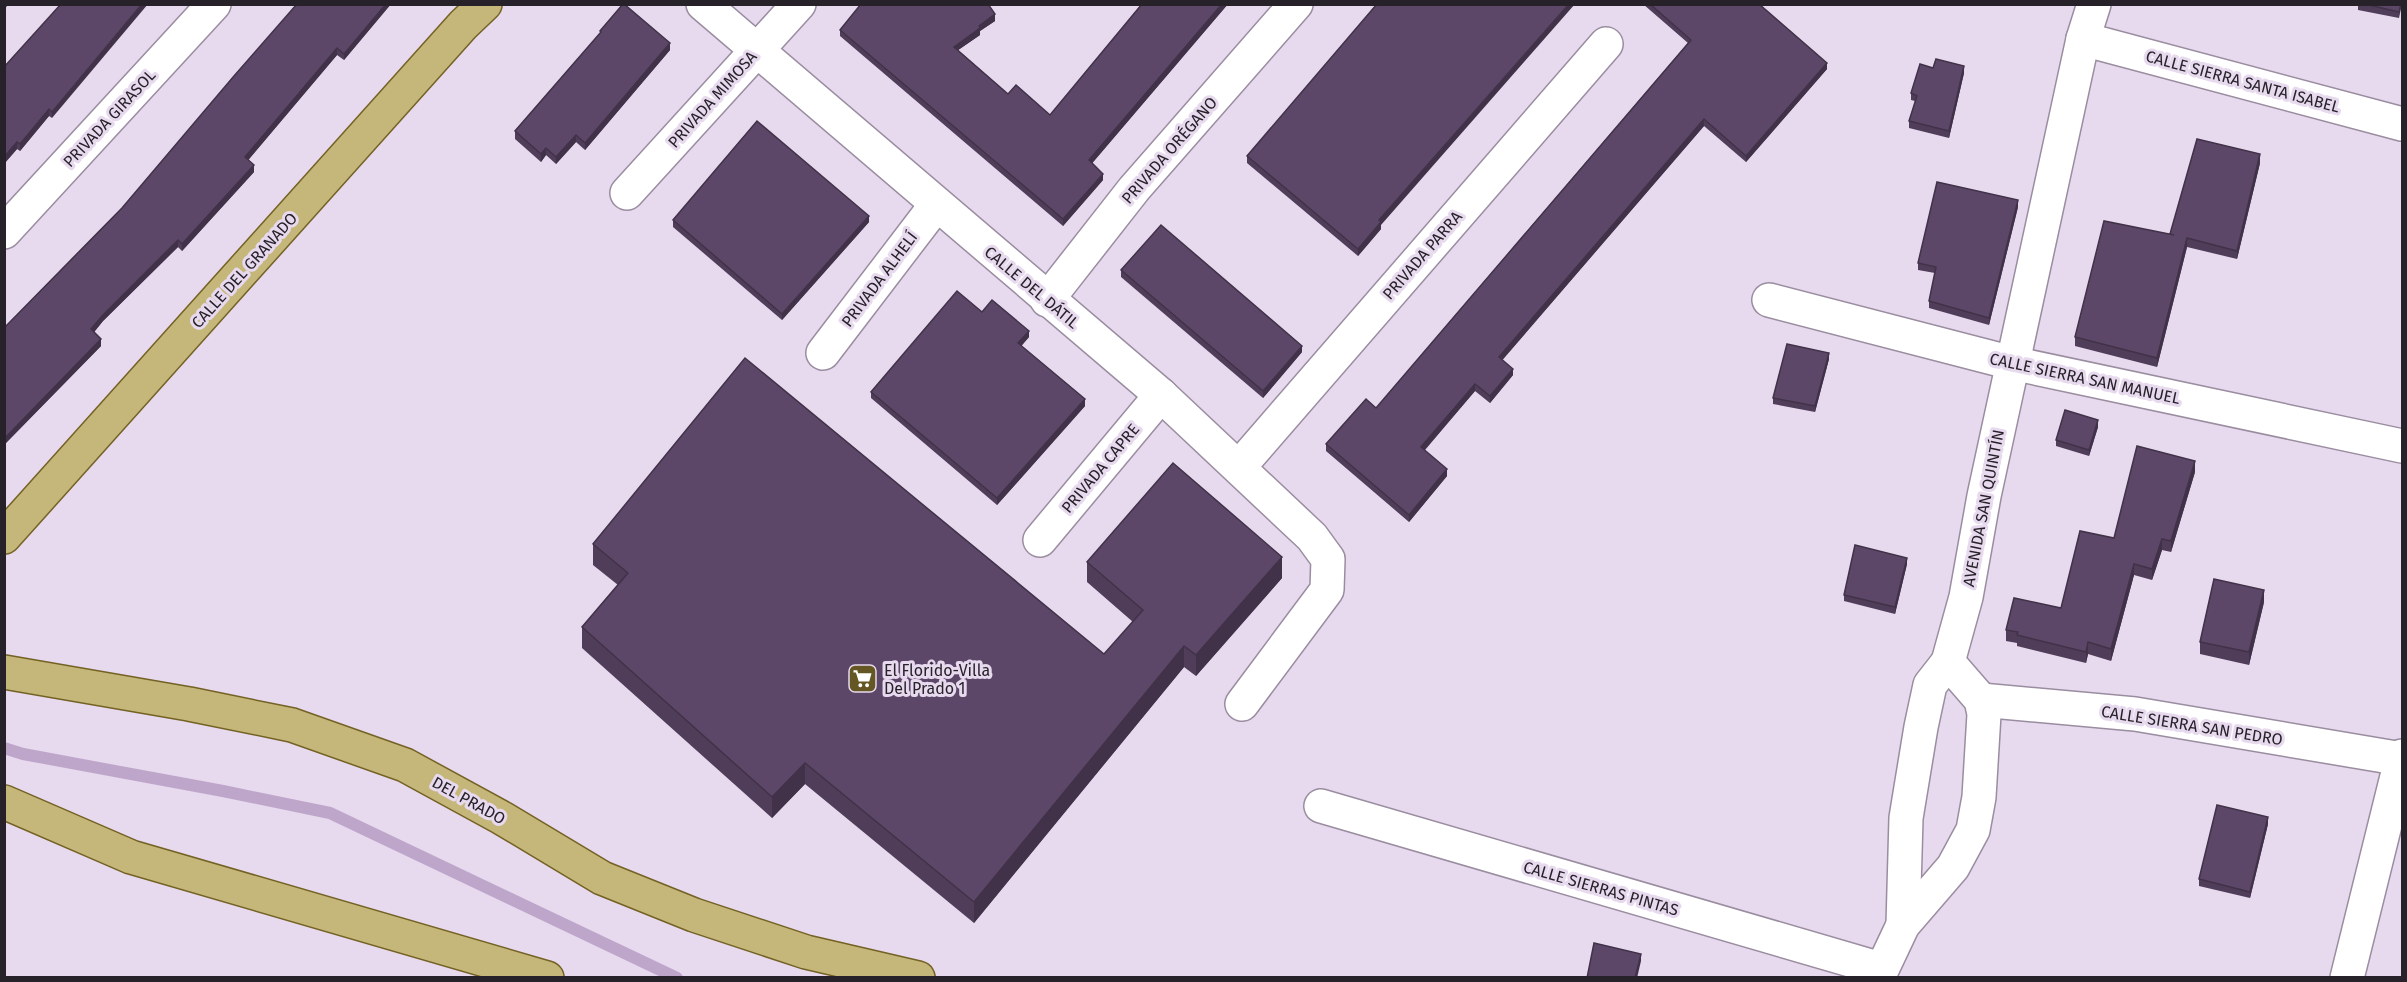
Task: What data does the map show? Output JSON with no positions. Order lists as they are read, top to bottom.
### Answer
{
  "streets": {
    "main road": ["CALLE DEL GRANADO", "DEL PRADO"],
    "street": [
      "CALLE SIERRA SANTA ISABEL",
      "PRIVADA MIMOSA",
      "PRIVADA GIRASOL",
      "PRIVADA ORÉGANO",
      "PRIVADA PARRA",
      "PRIVADA ALHELÍ",
      "CALLE DEL DÁTIL",
      "CALLE SIERRA SAN MANUEL",
      "PRIVADA CAPRE",
      "AVENIDA SAN QUINTÍN",
      "CALLE SIERRA SAN PEDRO",
      "CALLE SIERRAS PINTAS"
    ]
  },
  "crossings": [
    ["CALLE SIERRA SANTA ISABEL", "AVENIDA SAN QUINTÍN"],
    ["PRIVADA MIMOSA", "CALLE DEL DÁTIL"],
    ["PRIVADA ORÉGANO", "CALLE DEL DÁTIL"],
    ["PRIVADA PARRA", "CALLE DEL DÁTIL"],
    ["PRIVADA ALHELÍ", "CALLE DEL DÁTIL"],
    ["CALLE DEL DÁTIL", "PRIVADA CAPRE"],
    ["CALLE SIERRA SAN MANUEL", "AVENIDA SAN QUINTÍN"]
  ],
  "places": {
    "supermarket": ["El Florido-Villa Del Prado 1"]
  }
}
